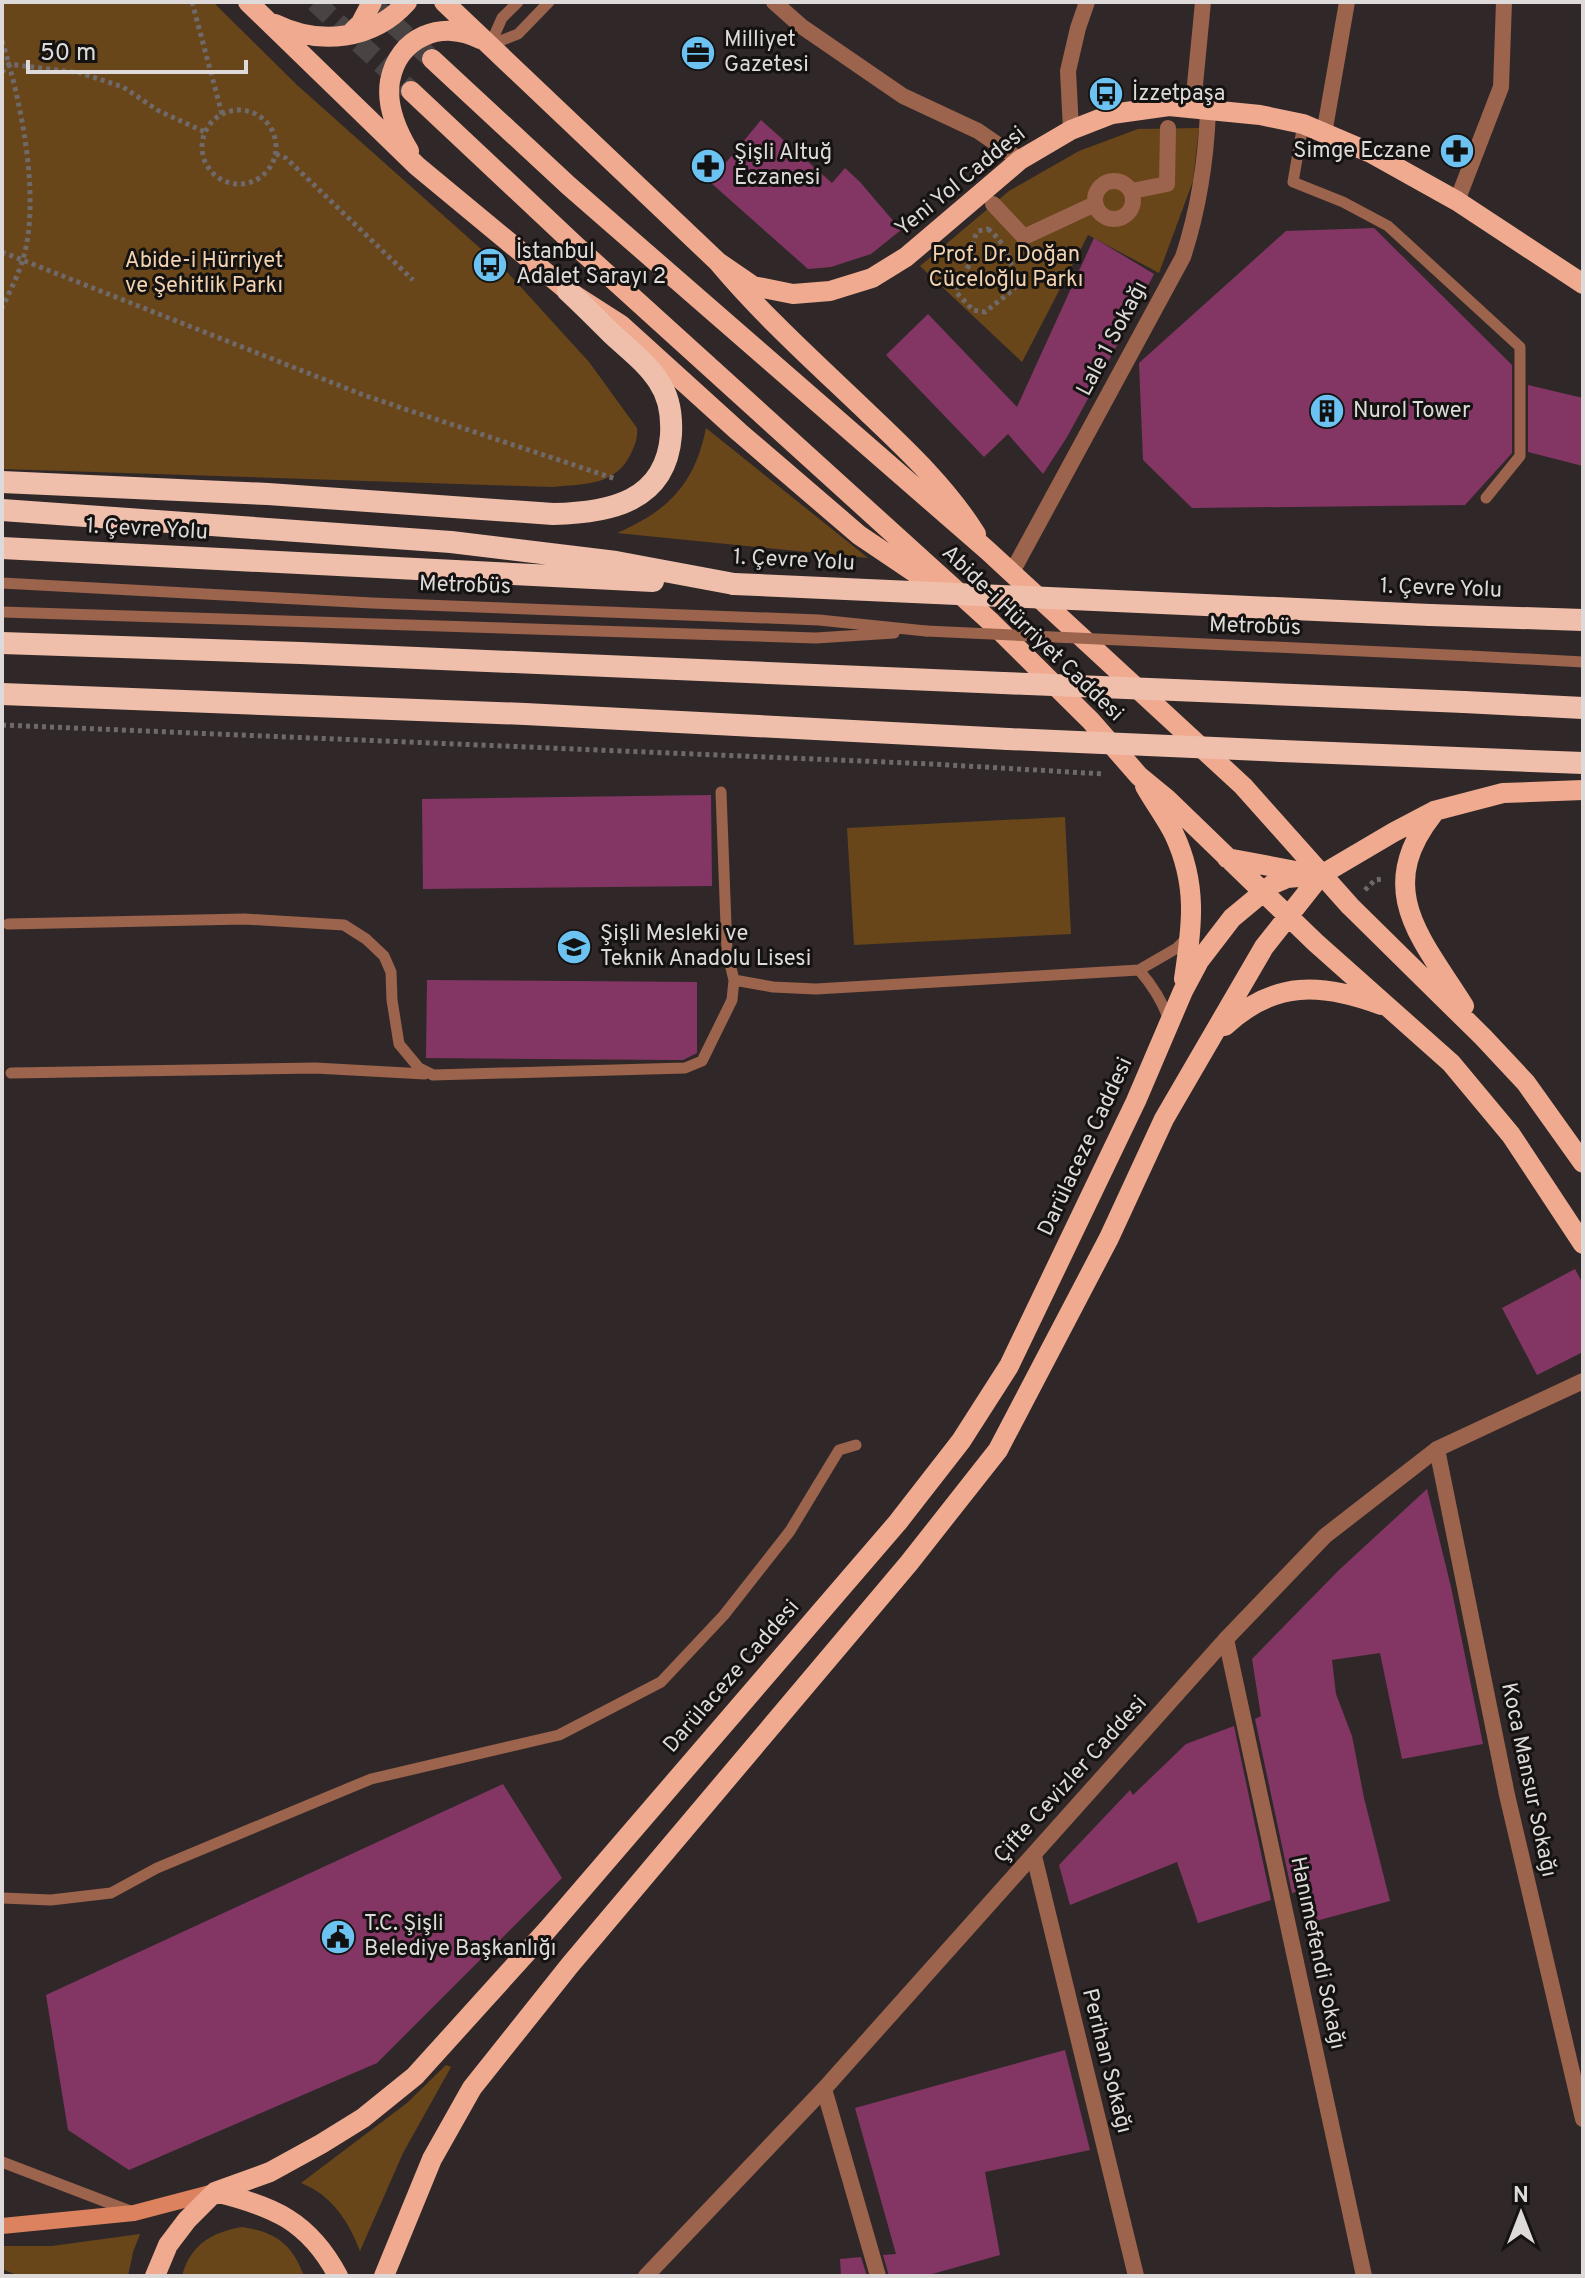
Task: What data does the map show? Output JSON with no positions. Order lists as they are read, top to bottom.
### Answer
{
  "streets": {
    "highway": ["1. Çevre Yolu"],
    "main road": ["Yeni Yol Caddesi", "Abide-i Hürriyet Caddesi", "Darülaceze Caddesi"],
    "street": [
      "Lale 1 Sokağı",
      "Çifte Cevizler Caddesi",
      "Koca Mansur Sokağı",
      "Hanımefendi Sokağı",
      "Perihan Sokağı"
    ],
    "lane": ["Metrobüs"]
  },
  "crossings": [
    ["Yeni Yol Caddesi", "Lale 1 Sokağı"],
    ["Lale 1 Sokağı", "Abide-i Hürriyet Caddesi"],
    ["Abide-i Hürriyet Caddesi", "Darülaceze Caddesi"],
    ["Çifte Cevizler Caddesi", "Koca Mansur Sokağı"],
    ["Çifte Cevizler Caddesi", "Hanımefendi Sokağı"],
    ["Çifte Cevizler Caddesi", "Perihan Sokağı"]
  ],
  "parks": ["Prof. Dr. Doğan Cüceloğlu Parkı", "Abide-i Hürriyet ve Şehitlik Parkı"],
  "places": {
    "office": ["Milliyet Gazetesi"],
    "bus stop": ["İzzetpaşa", "İstanbul Adalet Sarayı 2"],
    "pharmacy": ["Simge Eczane", "Şişli Altuğ Eczanesi"],
    "building": ["Nurol Tower"],
    "school or university": ["Şişli Mesleki ve Teknik Anadolu Lisesi"],
    "public building": ["T.C. Şişli Belediye Başkanlığı"]
  },
  "scale_bar": "50 m",
  "north": "top"
}
